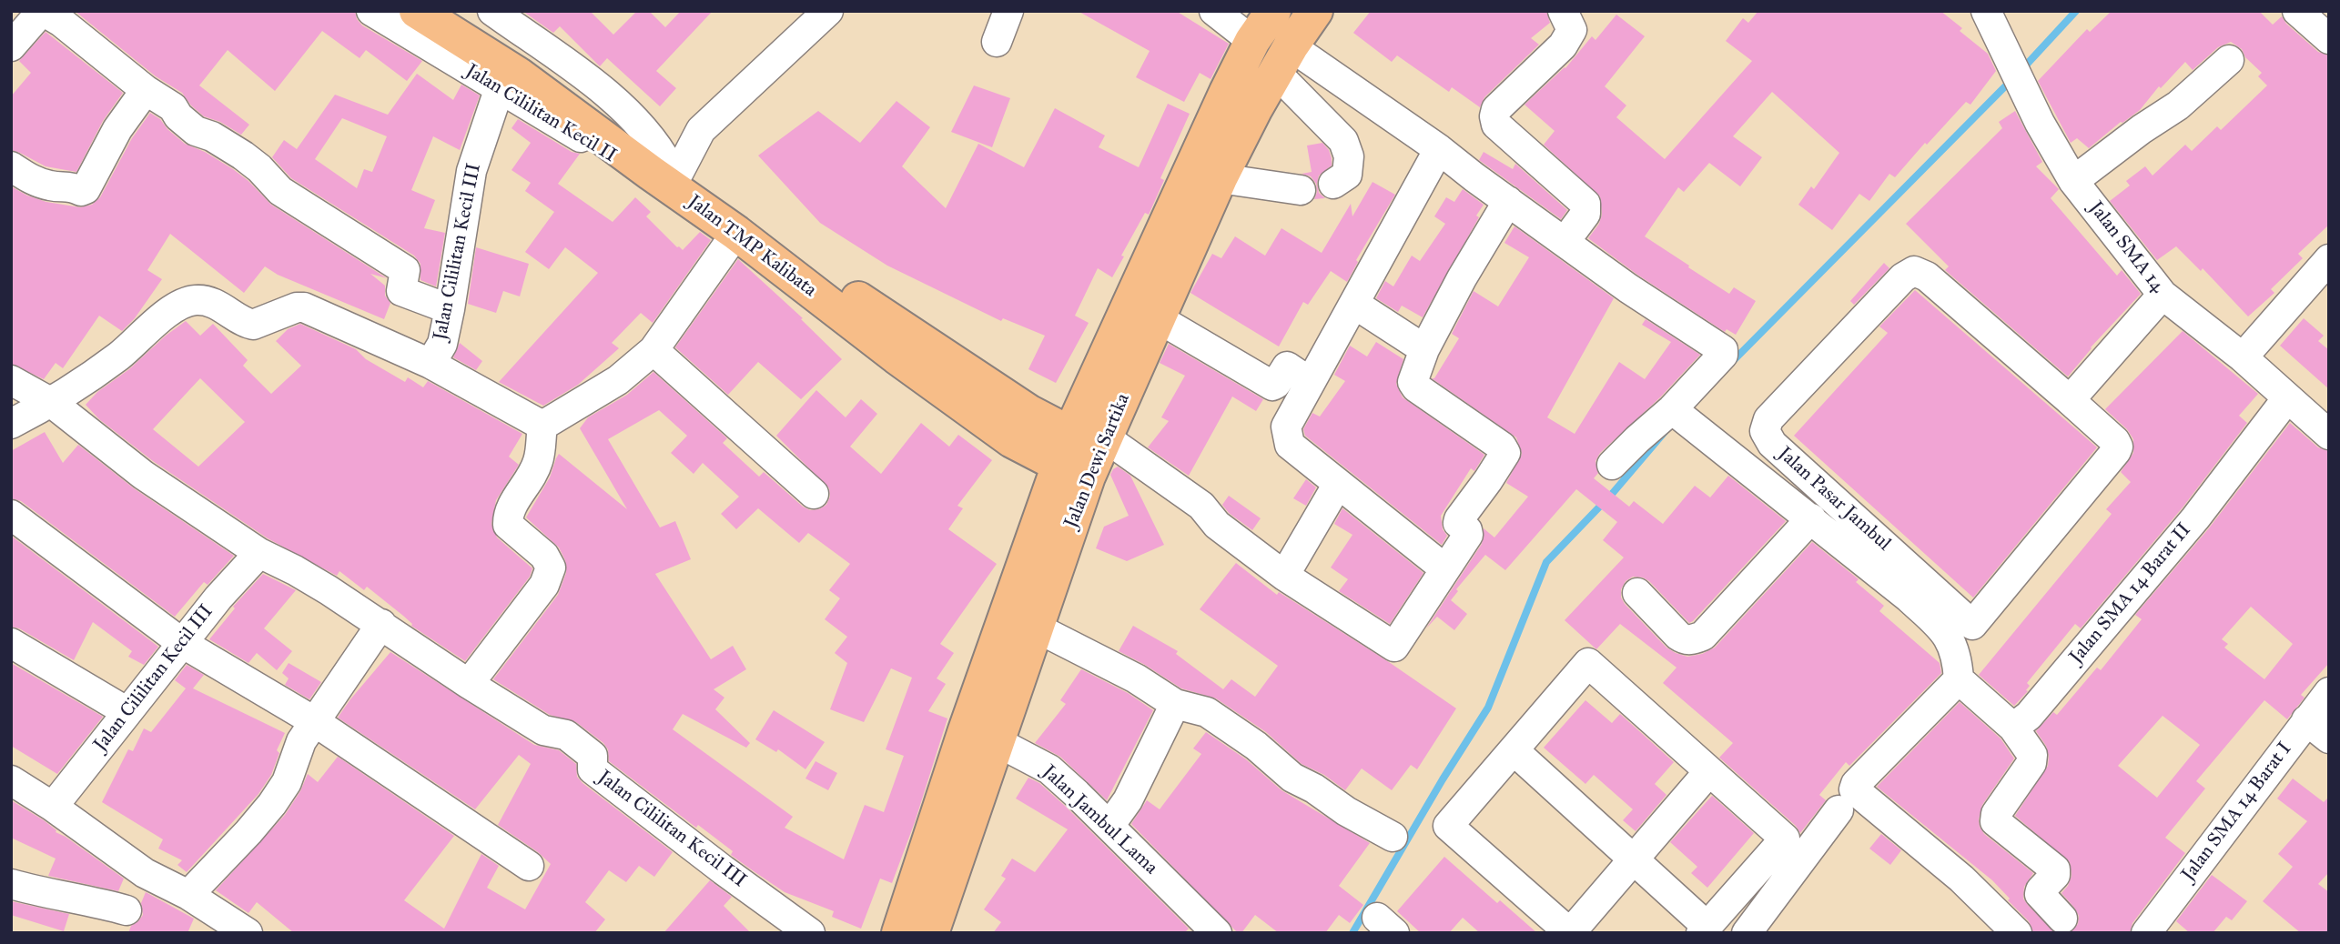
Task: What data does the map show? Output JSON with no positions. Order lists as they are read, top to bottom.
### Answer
{
  "streets": {
    "main road": ["Jalan TMP Kalibata", "Jalan Dewi Sartika"],
    "street": [
      "Jalan Cililitan Kecil II",
      "Jalan SMA 14",
      "Jalan Cililitan Kecil III",
      "Jalan Pasar Jambul",
      "Jalan SMA 14 Barat II",
      "Jalan SMA 14 Barat I",
      "Jalan Jambul Lama"
    ]
  },
  "crossings": [
    ["Jalan Cililitan Kecil II", "Jalan TMP Kalibata"],
    ["Jalan Cililitan Kecil II", "Jalan Cililitan Kecil III"],
    ["Jalan TMP Kalibata", "Jalan Dewi Sartika"],
    ["Jalan SMA 14", "Jalan SMA 14 Barat II"],
    ["Jalan Dewi Sartika", "Jalan Jambul Lama"]
  ]
}
